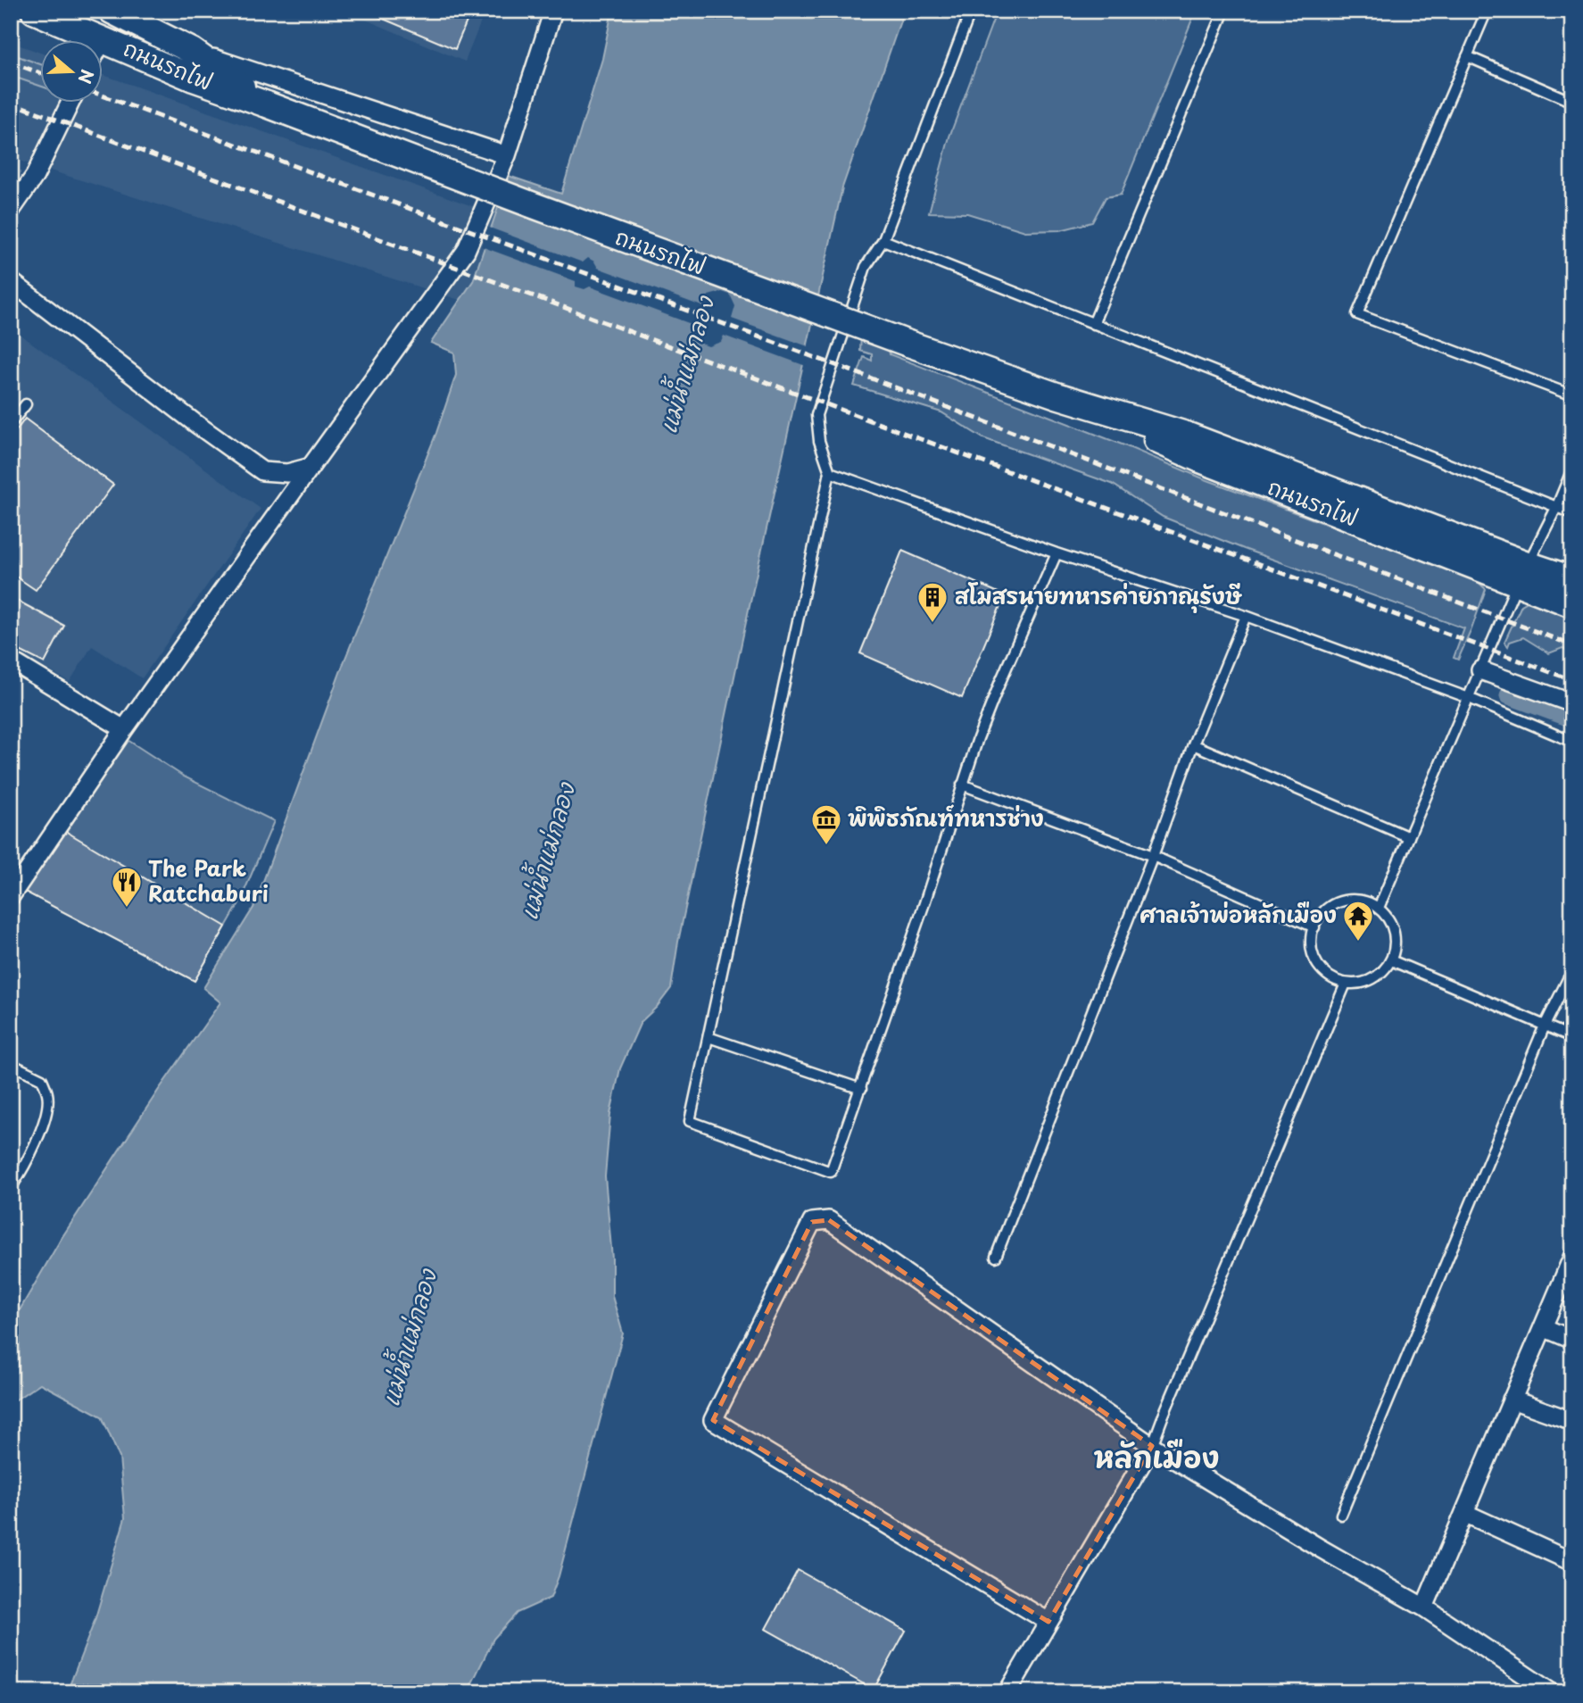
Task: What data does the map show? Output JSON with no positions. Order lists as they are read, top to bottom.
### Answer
{
  "streets": {
    "main road": ["ถนนรถไฟ"]
  },
  "districts": ["หลักเมือง"],
  "water": ["แม่น้ำแม่กลอง"],
  "places": {
    "building": ["สโมสรนายทหารค่ายภาณุรังษี"],
    "museum": ["พิพิธภัณฑ์ทหารช่าง"],
    "restaurant": ["The Park Ratchaburi"],
    "temple": ["ศาลเจ้าพ่อหลักเมือง"]
  },
  "north": "right"
}
